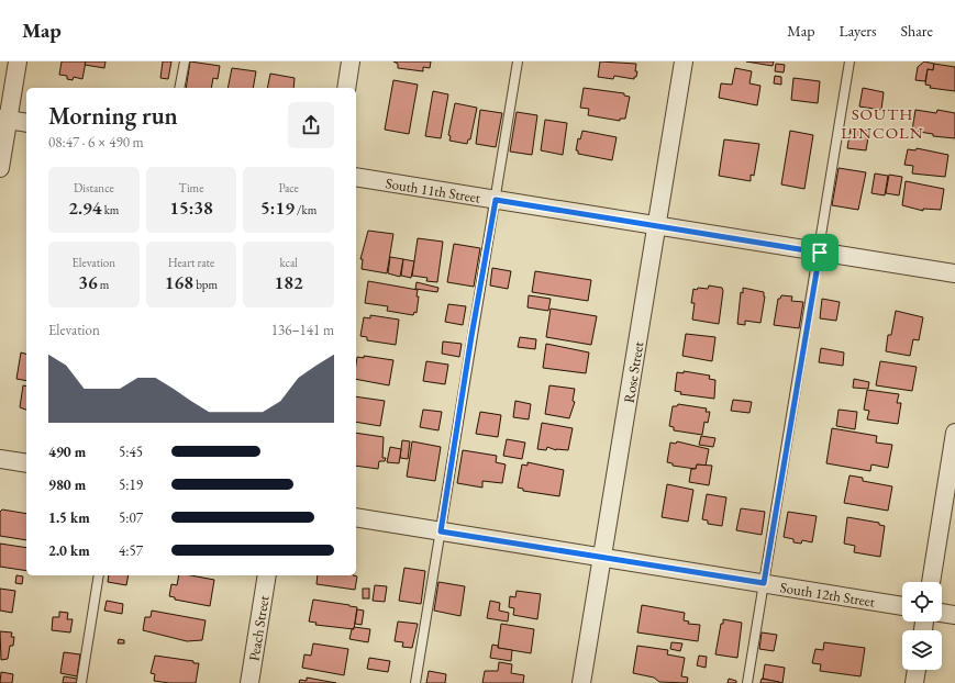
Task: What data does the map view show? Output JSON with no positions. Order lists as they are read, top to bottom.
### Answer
{
  "streets": {
    "street": [
      "South 11th Street",
      "Rose Street",
      "South 12th Street",
      "Peach Street"
    ]
  },
  "crossings": [
    ["South 11th Street", "Rose Street"],
    ["Rose Street", "South 12th Street"]
  ],
  "districts": ["SOUTH LINCOLN"],
  "page": {
    "header": "Map",
    "nav": ["Map", "Layers", "Share"],
    "heading": ["Morning run", "08:47 · 6 × 490 m"],
    "stats": [
      ["Distance", "2.94 km"],
      ["Time", "15:38"],
      ["Pace", "5:19 /km"],
      ["Elevation", "36 m"],
      ["Heart rate", "168 bpm"],
      ["kcal", "182"]
    ],
    "chart": ["Elevation", "136–141 m"],
    "list": [
      {
        "name": "490 m",
        "note": "5:45"
      },
      {
        "name": "980 m",
        "note": "5:19"
      },
      {
        "name": "1.5 km",
        "note": "5:07"
      },
      {
        "name": "2.0 km",
        "note": "4:57"
      }
    ]
  }
}
